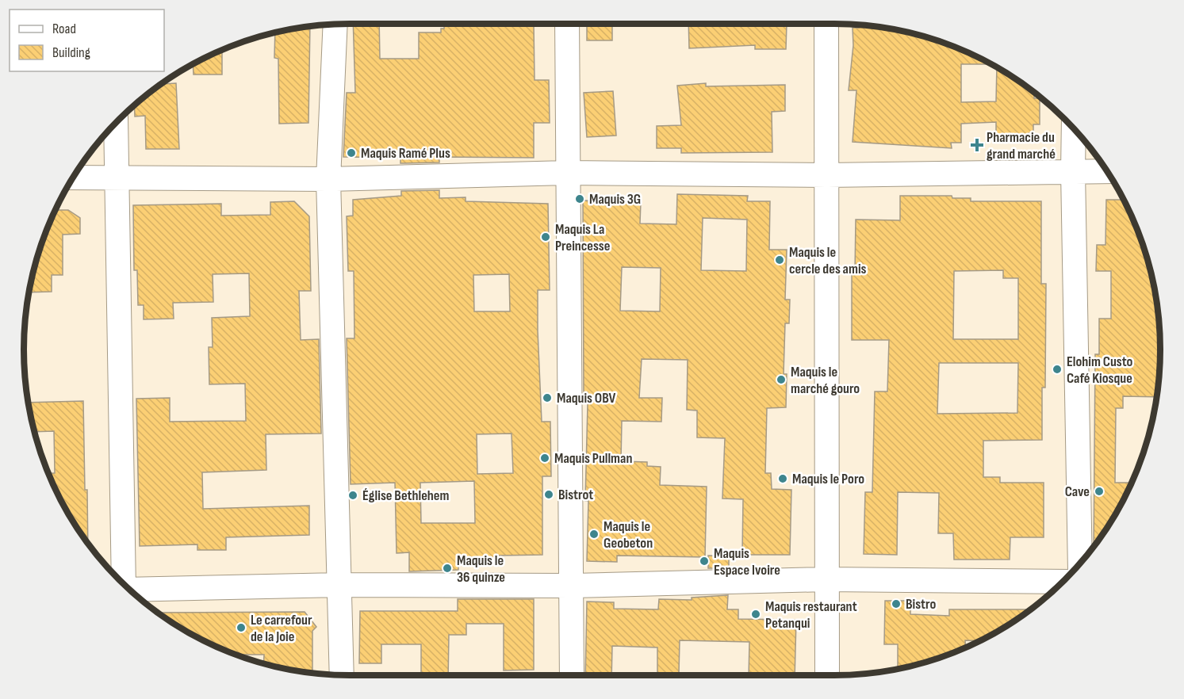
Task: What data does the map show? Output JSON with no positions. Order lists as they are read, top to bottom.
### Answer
{
  "places": {
    "health": ["Pharmacie du grand marché"],
    "other": [
      "Maquis Ramé Plus",
      "Maquis 3G",
      "Maquis La Preincesse",
      "Maquis le cercle des amis",
      "Elohim Custo Café Kiosque",
      "Maquis le marché gouro",
      "Maquis OBV",
      "Maquis Pullman",
      "Maquis le Poro",
      "Cave",
      "Bistrot",
      "Église Bethlehem",
      "Maquis le Geobeton",
      "Maquis Espace Ivoire",
      "Maquis le 36 quinze",
      "Bistro",
      "Maquis restaurant Petanqui",
      "Le carrefour de la Joie"
    ]
  },
  "legend": ["Road", "Building"]
}
